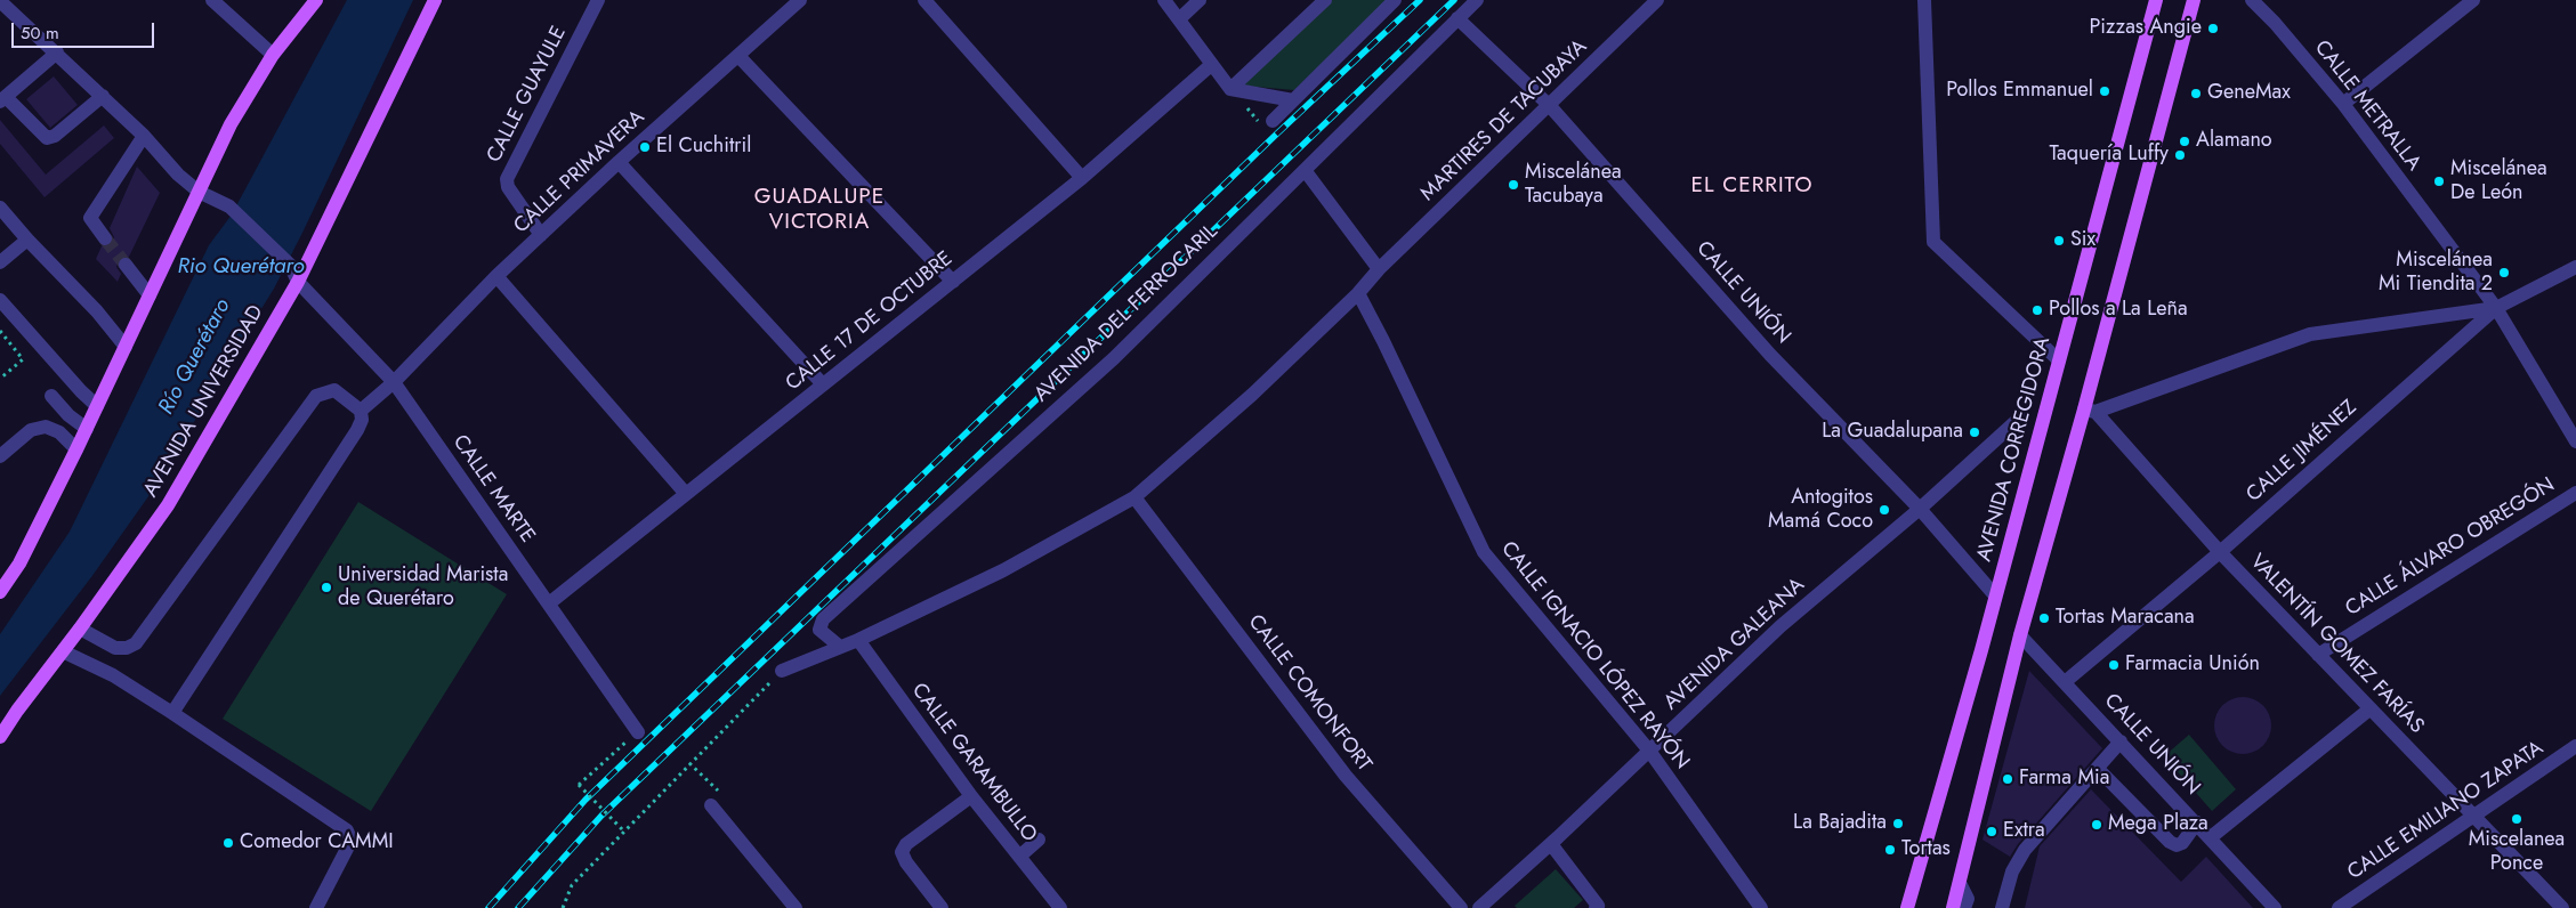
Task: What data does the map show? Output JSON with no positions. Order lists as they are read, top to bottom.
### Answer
{
  "streets": {
    "main road": ["AVENIDA UNIVERSIDAD", "AVENIDA CORREGIDORA"],
    "street": [
      "CALLE GUAYULE",
      "CALLE METRALLA",
      "MARTIRES DE TACUBAYA",
      "CALLE PRIMAVERA",
      "CALLE UNIÓN",
      "AVENIDA DEL FERROCARIL",
      "CALLE 17 DE OCTUBRE",
      "CALLE JIMÉNEZ",
      "CALLE MARTE",
      "CALLE ÁLVARO OBREGÓN",
      "AVENIDA GALEANA",
      "VALENTÍN GOMEZ FARÍAS",
      "CALLE IGNACIO LÓPEZ RAYÓN",
      "CALLE COMONFORT",
      "CALLE GARAMBULLO",
      "CALLE EMILIANO ZAPATA"
    ]
  },
  "crossings": [
    ["CALLE GUAYULE", "CALLE PRIMAVERA"],
    ["CALLE METRALLA", "CALLE JIMÉNEZ"],
    ["MARTIRES DE TACUBAYA", "CALLE UNIÓN"],
    ["MARTIRES DE TACUBAYA", "AVENIDA DEL FERROCARIL"],
    ["MARTIRES DE TACUBAYA", "CALLE IGNACIO LÓPEZ RAYÓN"],
    ["MARTIRES DE TACUBAYA", "CALLE COMONFORT"],
    ["MARTIRES DE TACUBAYA", "CALLE GARAMBULLO"],
    ["CALLE PRIMAVERA", "CALLE MARTE"],
    ["CALLE UNIÓN", "AVENIDA DEL FERROCARIL"],
    ["CALLE UNIÓN", "AVENIDA CORREGIDORA"],
    ["CALLE UNIÓN", "CALLE JIMÉNEZ"],
    ["CALLE UNIÓN", "AVENIDA GALEANA"],
    ["CALLE 17 DE OCTUBRE", "CALLE MARTE"],
    ["AVENIDA UNIVERSIDAD", "CALLE MARTE"],
    ["CALLE JIMÉNEZ", "VALENTÍN GOMEZ FARÍAS"],
    ["CALLE ÁLVARO OBREGÓN", "VALENTÍN GOMEZ FARÍAS"],
    ["AVENIDA GALEANA", "CALLE IGNACIO LÓPEZ RAYÓN"],
    ["VALENTÍN GOMEZ FARÍAS", "CALLE EMILIANO ZAPATA"]
  ],
  "districts": ["EL CERRITO", "GUADALUPE VICTORIA"],
  "water": ["Rio Querétaro", "Río Querétaro"],
  "places": [
    "Pizzas Angie",
    "Pollos Emmanuel",
    "GeneMax",
    "Alamano",
    "El Cuchitril",
    "Taquería Luffy",
    "Miscelánea De León",
    "Miscelánea Tacubaya",
    "Six",
    "Miscelánea Mi Tiendita 2",
    "Pollos a La Leña",
    "La Guadalupana",
    "Antogitos Mamá Coco",
    "Universidad Marista de Querétaro",
    "Tortas Maracana",
    "Farmacia Unión",
    "Farma Mia",
    "Miscelanea Ponce",
    "La Bajadita",
    "Mega Plaza",
    "Extra",
    "Comedor CAMMI",
    "Tortas"
  ],
  "scale_bar": "50 m"
}
